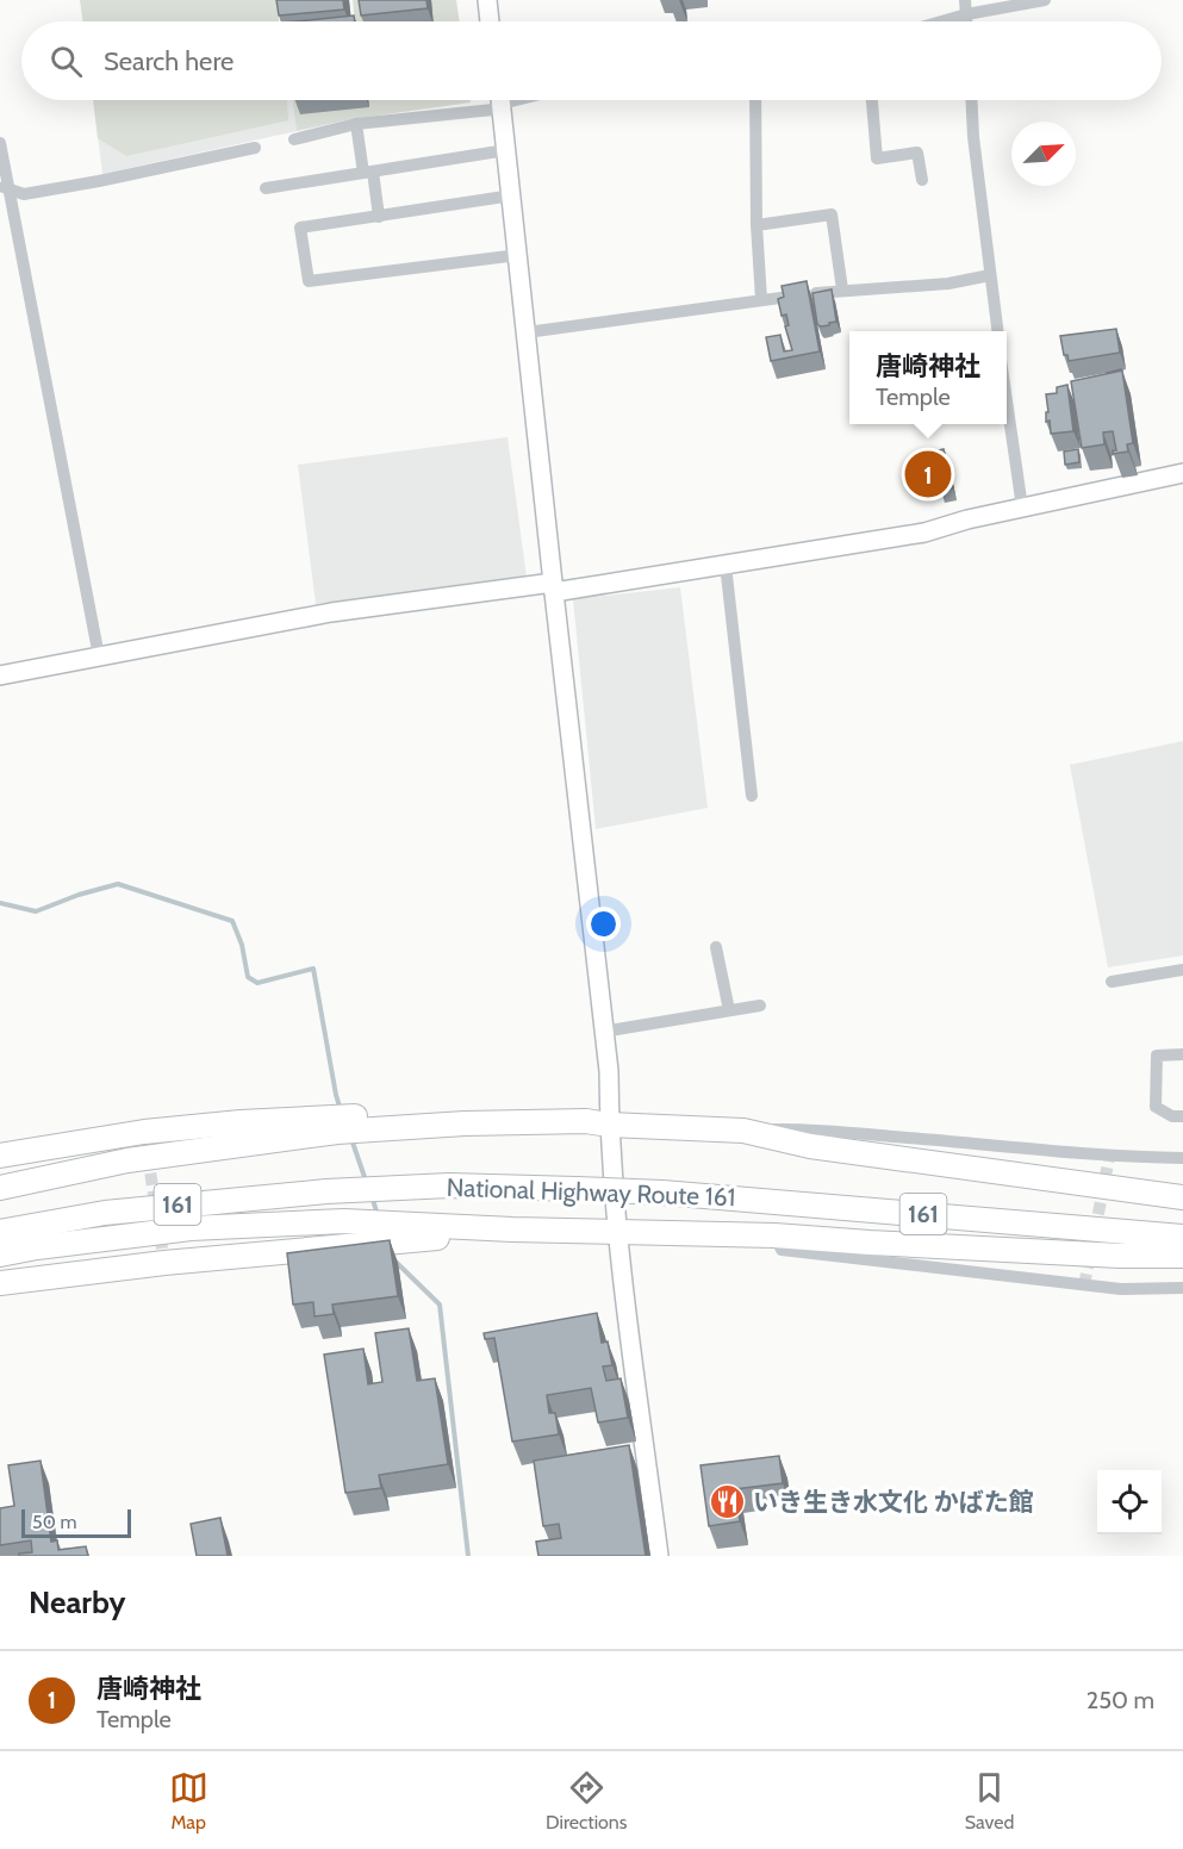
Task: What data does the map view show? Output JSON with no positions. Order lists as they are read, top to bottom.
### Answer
{
  "streets": {
    "highway": ["National Highway Route 161", "161"]
  },
  "places": {
    "restaurant": ["いき生き水文化 かばた館"]
  },
  "scale_bar": "50 m",
  "north": "top right",
  "page": {
    "search": "Search here",
    "popup": ["唐崎神社", "Temple"],
    "pins": "1",
    "scale": "50 m",
    "heading": "Nearby",
    "list": [
      {
        "mark": "1",
        "name": "唐崎神社",
        "note": "Temple",
        "value": "250 m"
      }
    ],
    "nav": ["Map", "Directions", "Saved"]
  }
}
